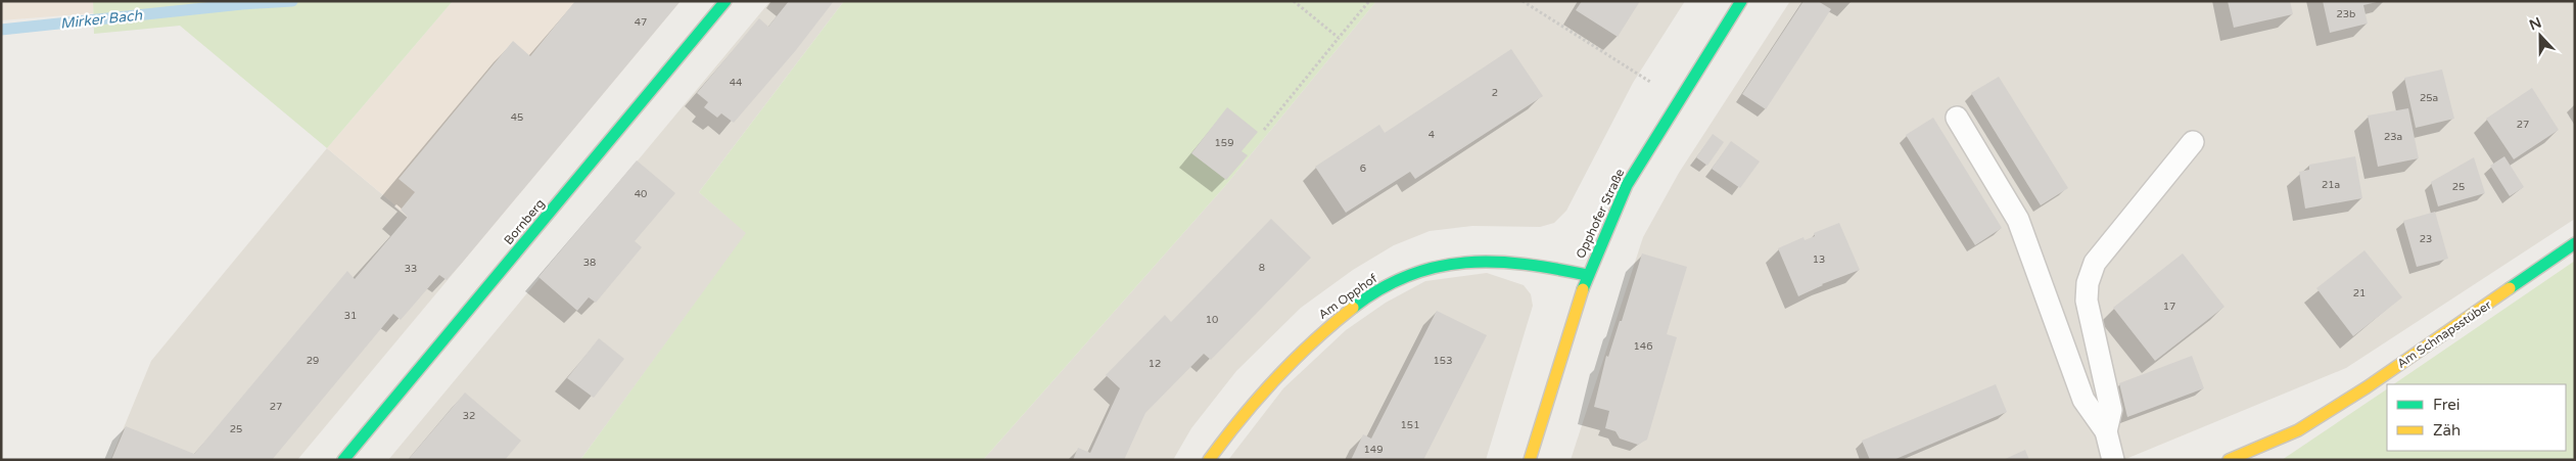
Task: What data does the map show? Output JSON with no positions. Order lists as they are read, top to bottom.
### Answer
{
  "streets": {
    "street": [
      "Opphofer Straße",
      "Bornberg",
      "Am Opphof",
      "Am Schnapsstüber"
    ]
  },
  "crossings": [
    ["Opphofer Straße", "Am Opphof"]
  ],
  "water": ["Mirker Bach"],
  "house_numbers": [
    "23b",
    "47",
    "44",
    "2",
    "25a",
    "45",
    "27",
    "4",
    "23a",
    "159",
    "6",
    "21a",
    "25",
    "40",
    "23",
    "13",
    "38",
    "8",
    "33",
    "21",
    "17",
    "31",
    "10",
    "146",
    "29",
    "153",
    "12",
    "27",
    "32",
    "151",
    "25",
    "149"
  ],
  "legend": ["Frei", "Zäh"],
  "north": "top"
}
